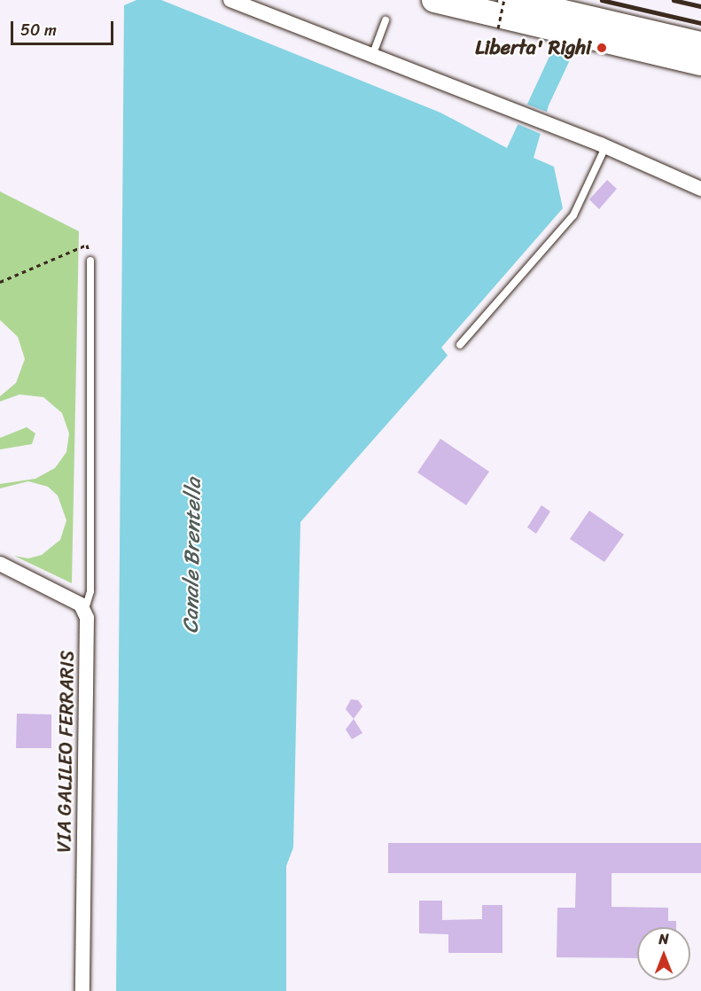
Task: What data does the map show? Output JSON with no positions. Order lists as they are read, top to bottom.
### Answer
{
  "streets": {
    "street": ["VIA GALILEO FERRARIS"]
  },
  "water": ["Canale Brentella"],
  "places": ["Liberta' Righi"],
  "scale_bar": "50 m",
  "north": "top"
}
